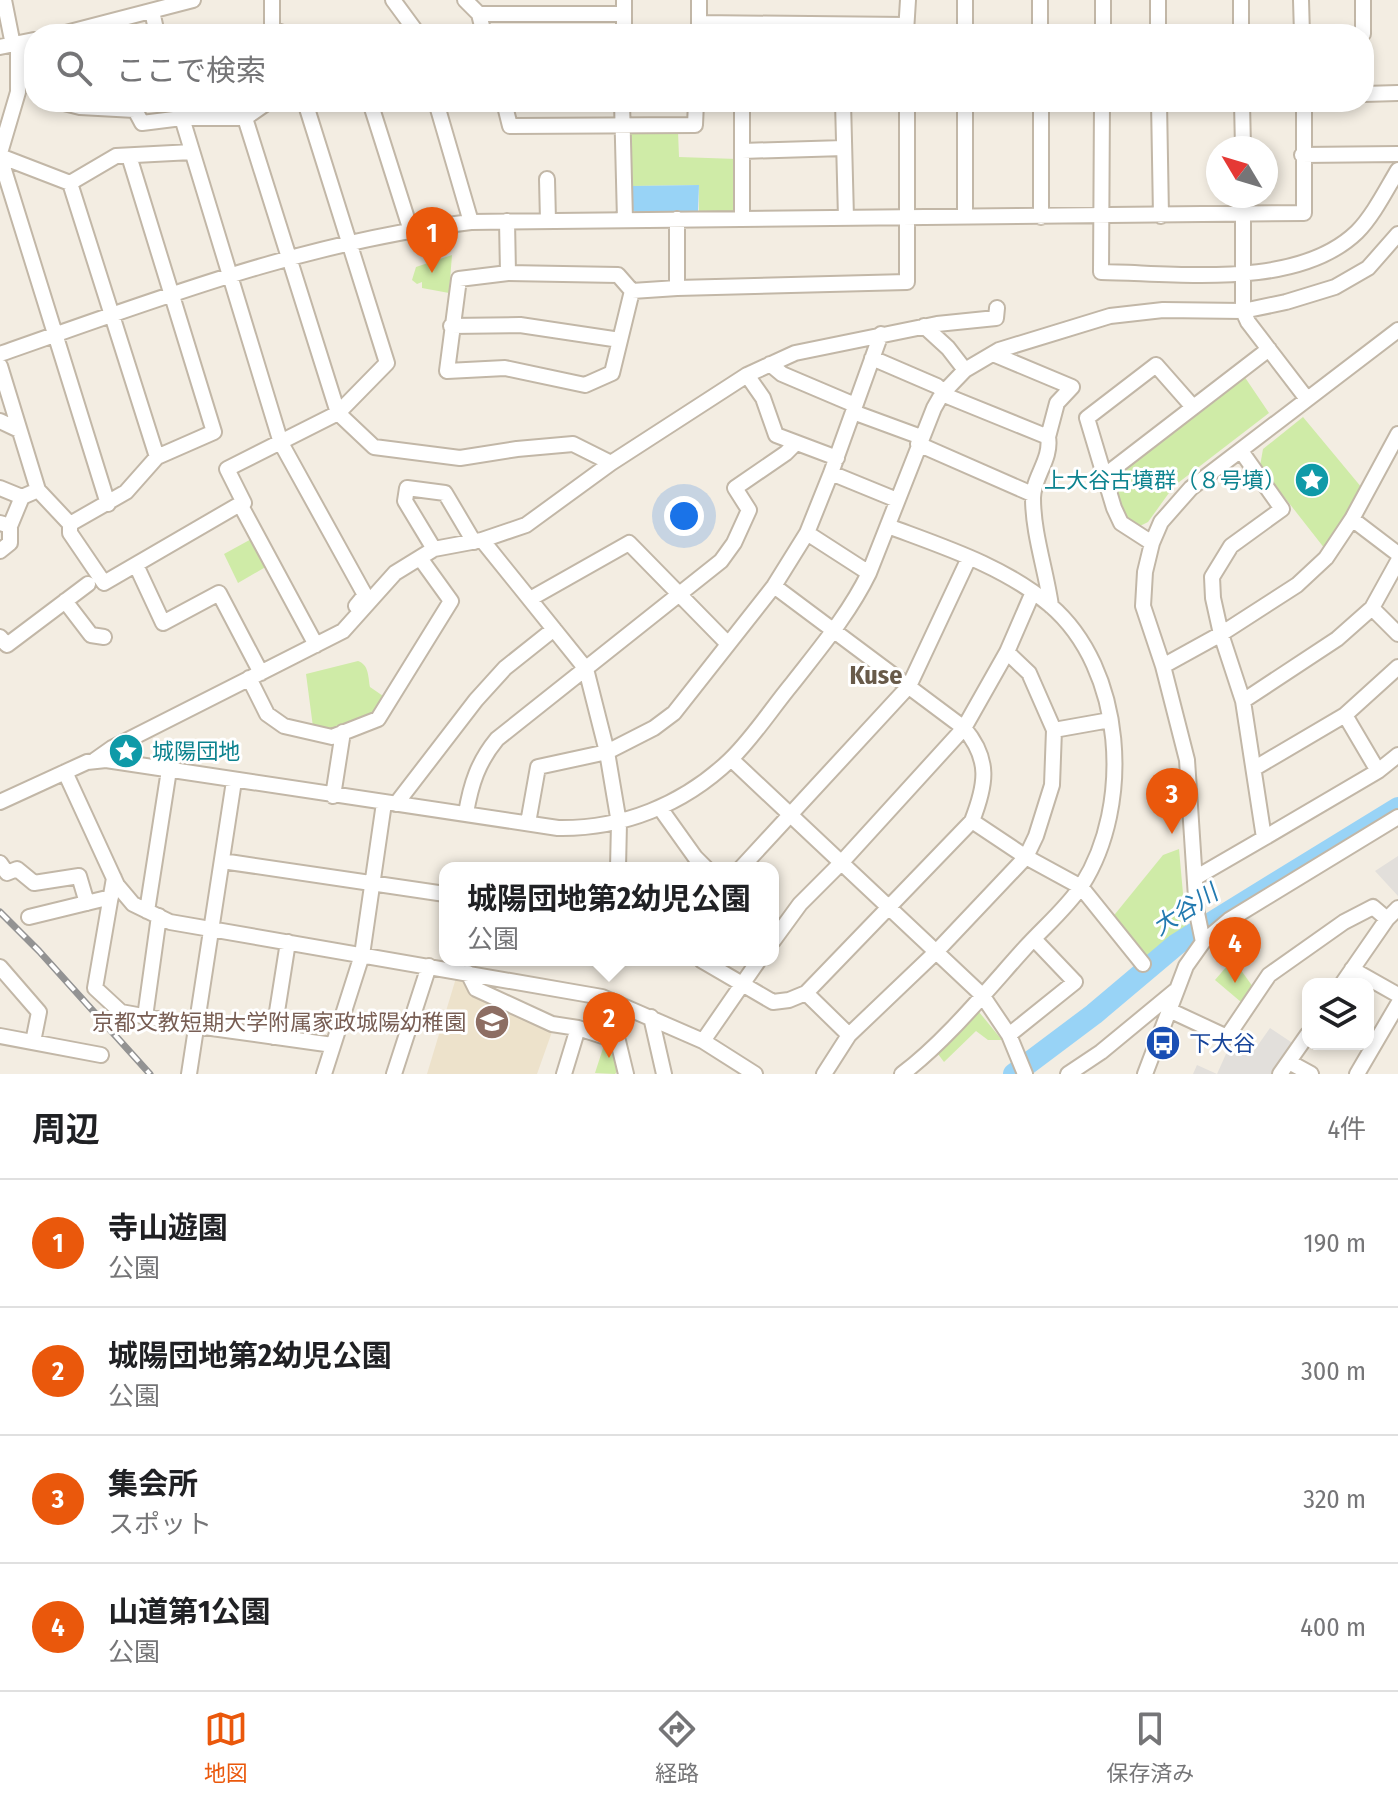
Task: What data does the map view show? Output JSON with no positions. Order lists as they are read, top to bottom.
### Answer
{
  "districts": ["Kuse"],
  "water": ["大谷川"],
  "places": {
    "place": ["上大谷古墳群（８号墳）", "城陽団地"],
    "school or university": ["京都文教短期大学附属家政城陽幼稚園"],
    "bus stop": ["下大谷"]
  },
  "north": "top left",
  "page": {
    "search": "ここで検索",
    "pins": [
      "1",
      "3",
      "4",
      "2"
    ],
    "popup": ["城陽団地第2幼児公園", "公園"],
    "heading": ["周辺", "4件"],
    "list": [
      {
        "mark": "1",
        "name": "寺山遊園",
        "note": "公園",
        "value": "190 m"
      },
      {
        "mark": "2",
        "name": "城陽団地第2幼児公園",
        "note": "公園",
        "value": "300 m"
      },
      {
        "mark": "3",
        "name": "集会所",
        "note": "スポット",
        "value": "320 m"
      },
      {
        "mark": "4",
        "name": "山道第1公園",
        "note": "公園",
        "value": "400 m"
      }
    ],
    "nav": ["地図", "経路", "保存済み"]
  }
}
